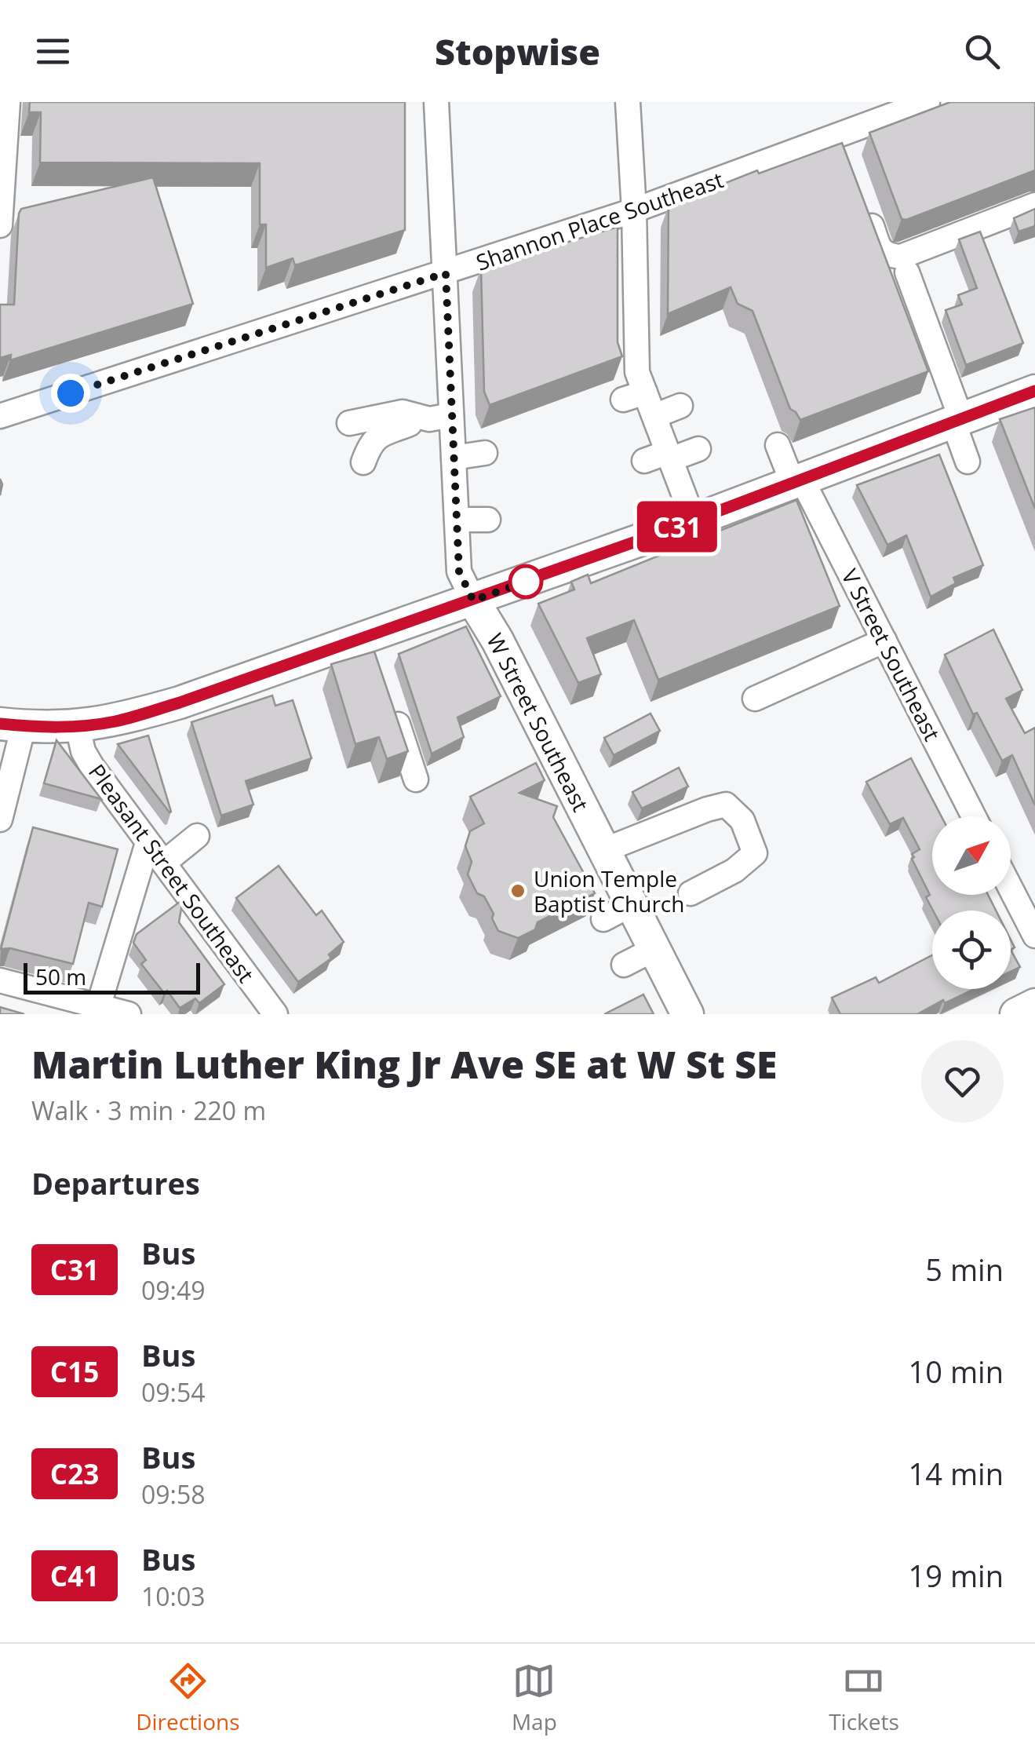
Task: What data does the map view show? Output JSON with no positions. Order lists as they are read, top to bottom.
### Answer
{
  "streets": {
    "main road": ["W Street Southeast"],
    "street": ["Shannon Place Southeast", "V Street Southeast", "Pleasant Street Southeast"]
  },
  "crossings": [
    ["Shannon Place Southeast", "W Street Southeast"]
  ],
  "places": ["Union Temple Baptist Church"],
  "lines": ["bus line C31"],
  "scale_bar": "50 m",
  "north": "top right",
  "page": {
    "header": "Stopwise",
    "on_map": "C31",
    "scale": "50 m",
    "heading": [
      ["Martin Luther King Jr Ave SE at W St SE", "Walk · 3 min · 220 m"],
      "Departures"
    ],
    "list": [
      {
        "mark": "C31",
        "name": "Bus",
        "note": "09:49",
        "value": "5 min"
      },
      {
        "mark": "C15",
        "name": "Bus",
        "note": "09:54",
        "value": "10 min"
      },
      {
        "mark": "C23",
        "name": "Bus",
        "note": "09:58",
        "value": "14 min"
      },
      {
        "mark": "C41",
        "name": "Bus",
        "note": "10:03",
        "value": "19 min"
      }
    ],
    "tabs": ["Directions", "Map", "Tickets"]
  }
}
